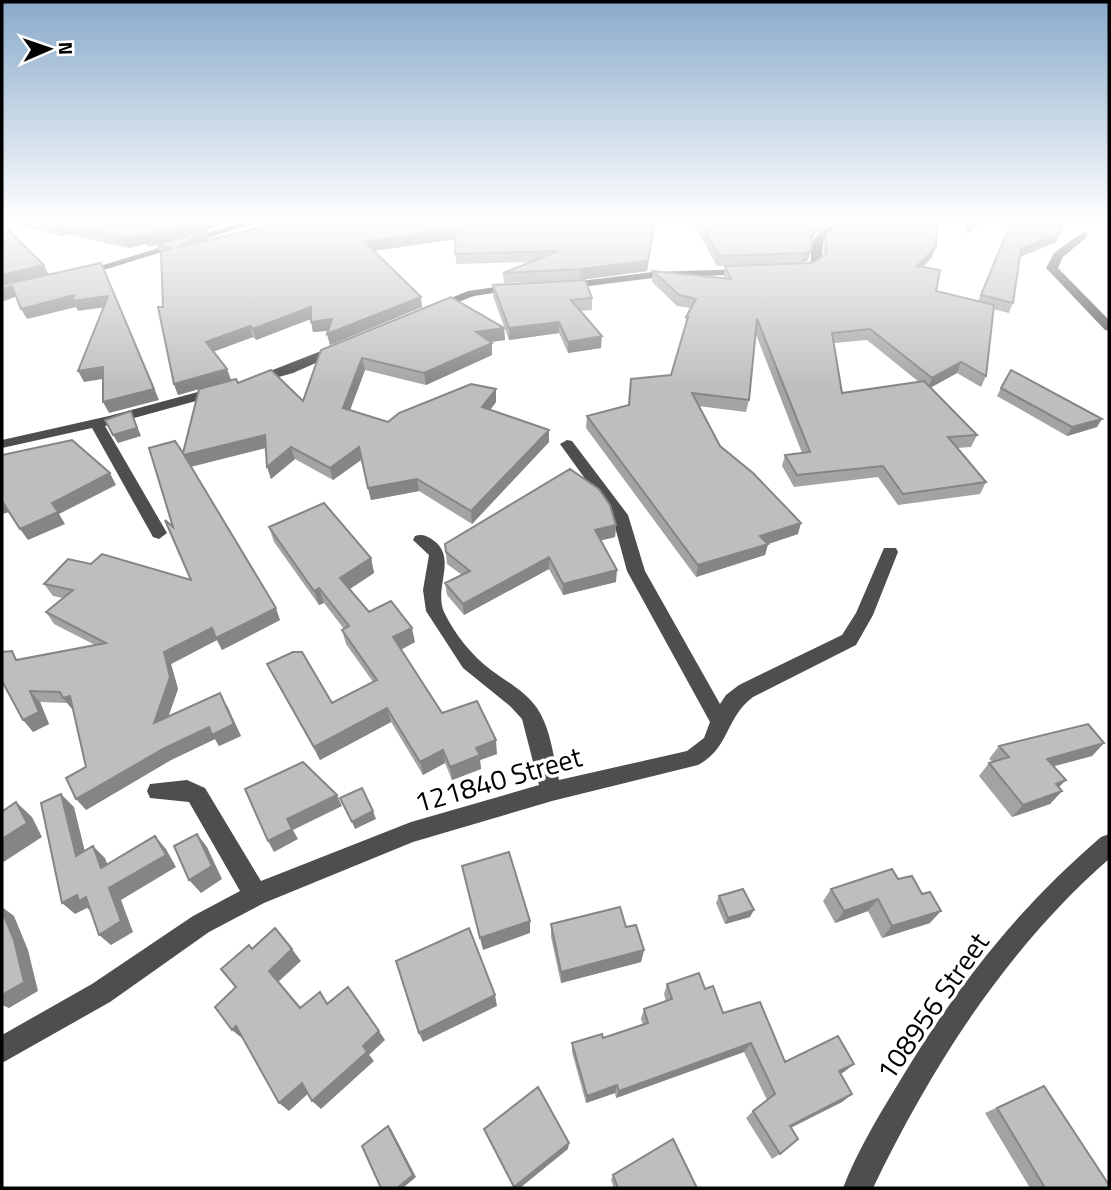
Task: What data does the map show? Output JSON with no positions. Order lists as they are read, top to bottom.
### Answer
{
  "streets": {
    "street": ["121840 Street", "108956 Street"]
  },
  "north": "right"
}
